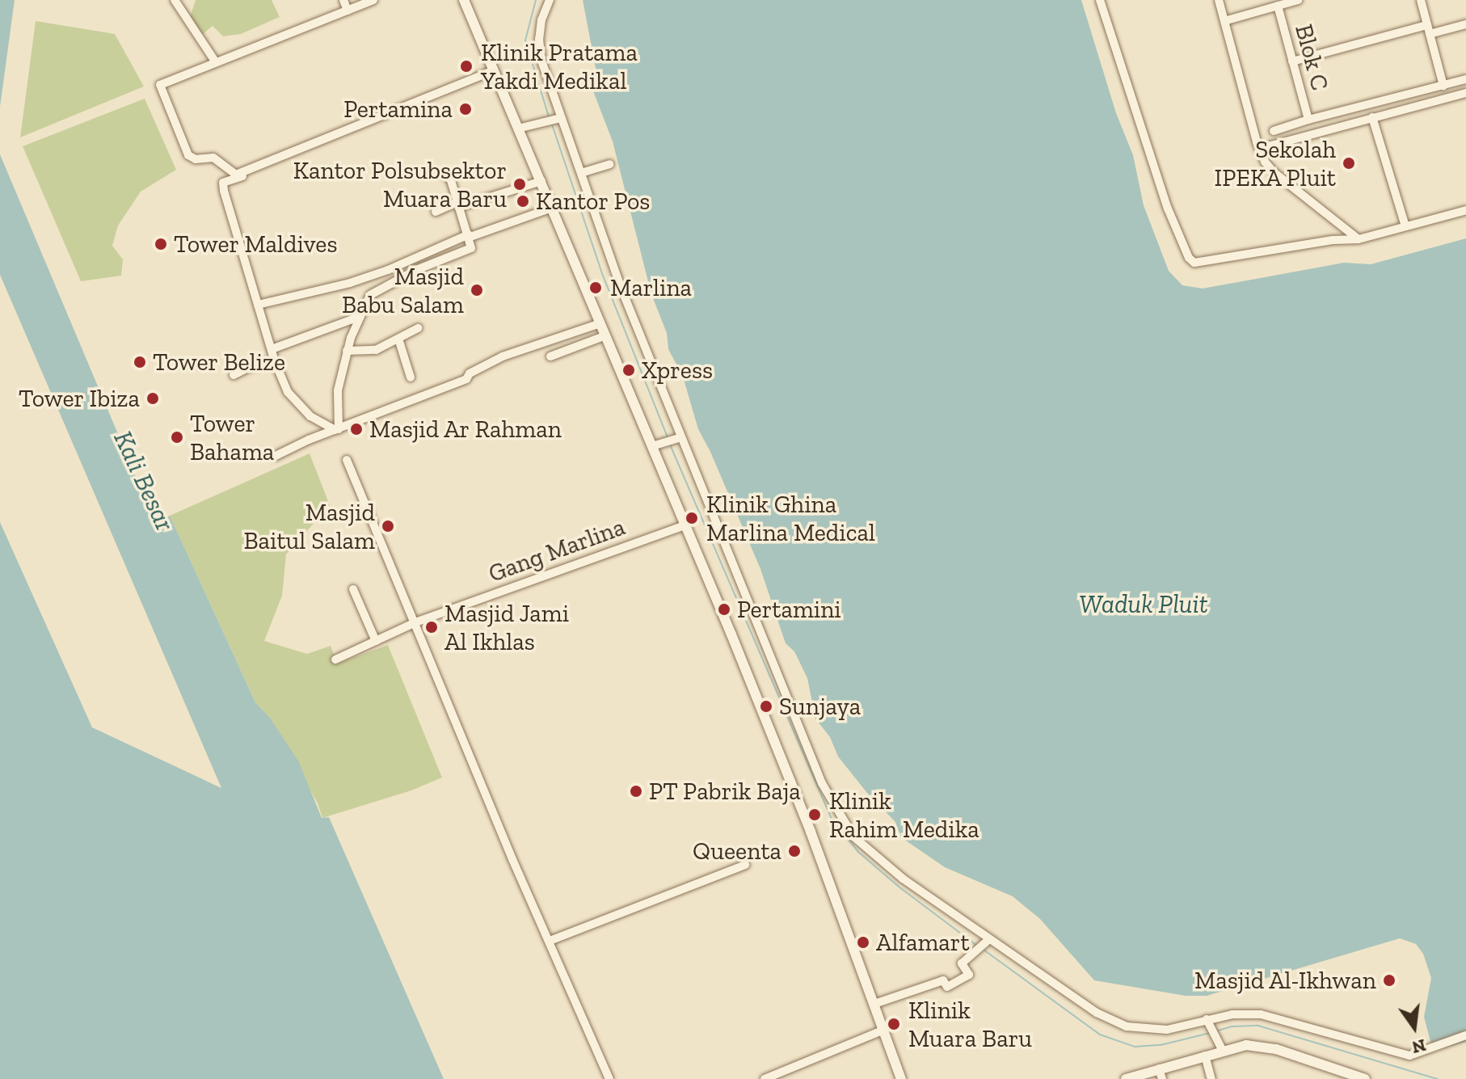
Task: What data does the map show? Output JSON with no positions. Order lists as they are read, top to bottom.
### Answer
{
  "streets": {
    "street": ["Blok C", "Gang Marlina"]
  },
  "water": ["Kali Besar", "Waduk Pluit"],
  "places": [
    "Klinik Pratama Yakdi Medikal",
    "Pertamina",
    "Sekolah IPEKA Pluit",
    "Kantor Polsubsektor Muara Baru",
    "Kantor Pos",
    "Tower Maldives",
    "Marlina",
    "Masjid Babu Salam",
    "Tower Belize",
    "Xpress",
    "Tower Ibiza",
    "Masjid Ar Rahman",
    "Tower Bahama",
    "Klinik Ghina Marlina Medical",
    "Masjid Baitul Salam",
    "Pertamini",
    "Masjid Jami Al Ikhlas",
    "Sunjaya",
    "PT Pabrik Baja",
    "Klinik Rahim Medika",
    "Queenta",
    "Alfamart",
    "Masjid Al-Ikhwan",
    "Klinik Muara Baru"
  ],
  "north": "bottom"
}
